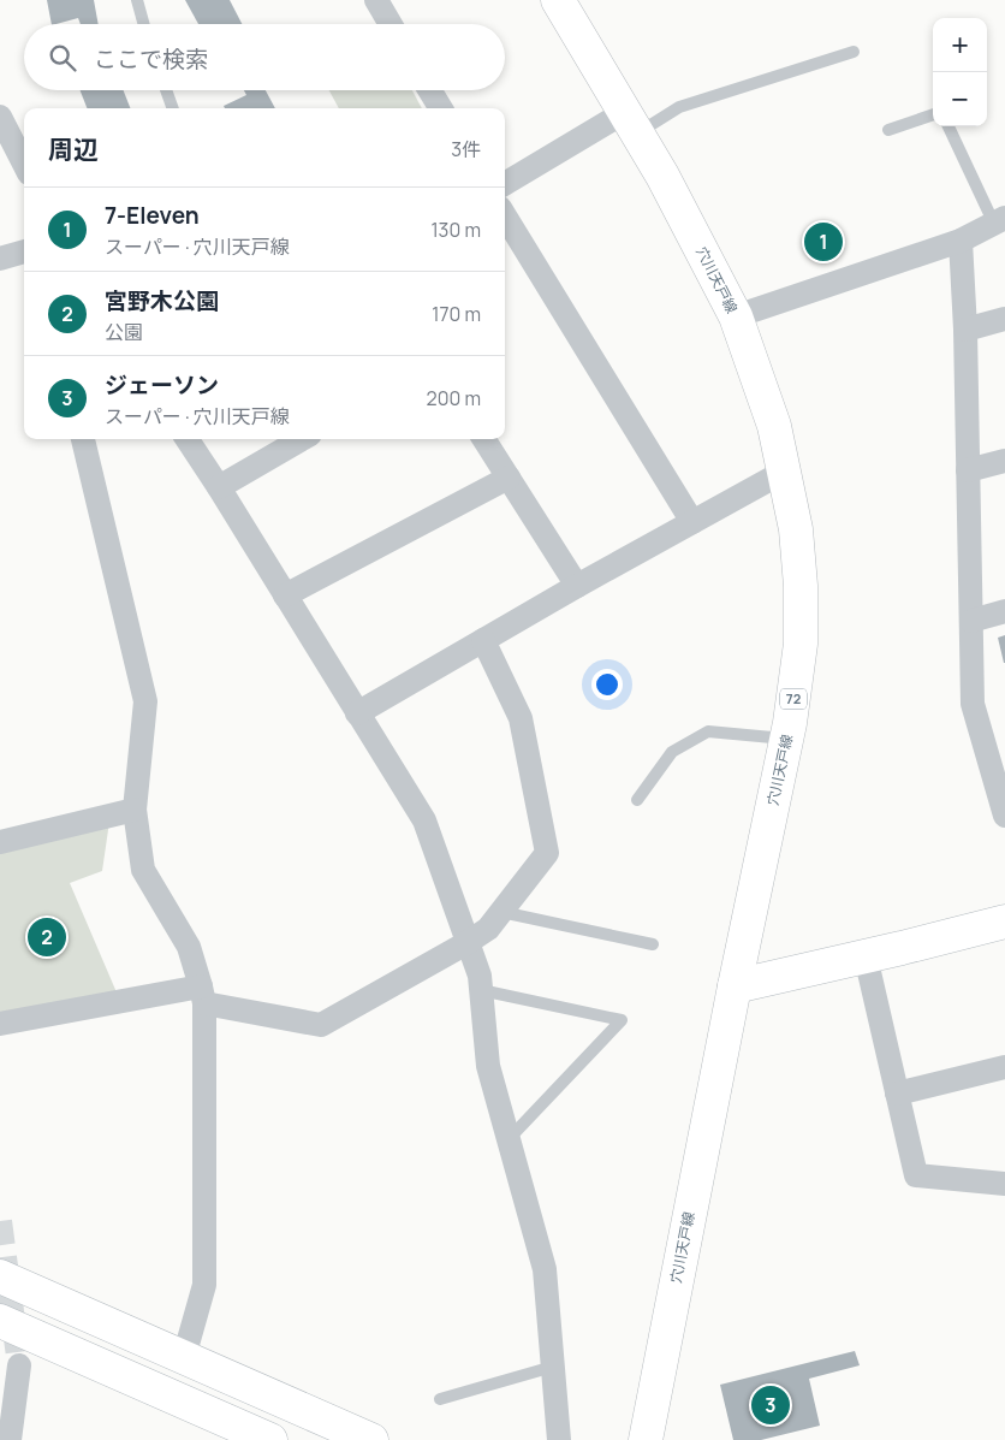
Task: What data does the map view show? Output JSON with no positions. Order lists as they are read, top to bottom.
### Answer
{
  "streets": {
    "main road": ["穴川天戸線", "72"]
  },
  "page": {
    "map_buttons": ["+", "−"],
    "search": "ここで検索",
    "heading": ["周辺", "3件"],
    "list": [
      {
        "mark": "1",
        "name": "7-Eleven",
        "note": "スーパー · 穴川天戸線",
        "value": "130 m"
      },
      {
        "mark": "2",
        "name": "宮野木公園",
        "note": "公園",
        "value": "170 m"
      },
      {
        "mark": "3",
        "name": "ジェーソン",
        "note": "スーパー · 穴川天戸線",
        "value": "200 m"
      }
    ],
    "pins": ["1", "2", "3"]
  }
}
